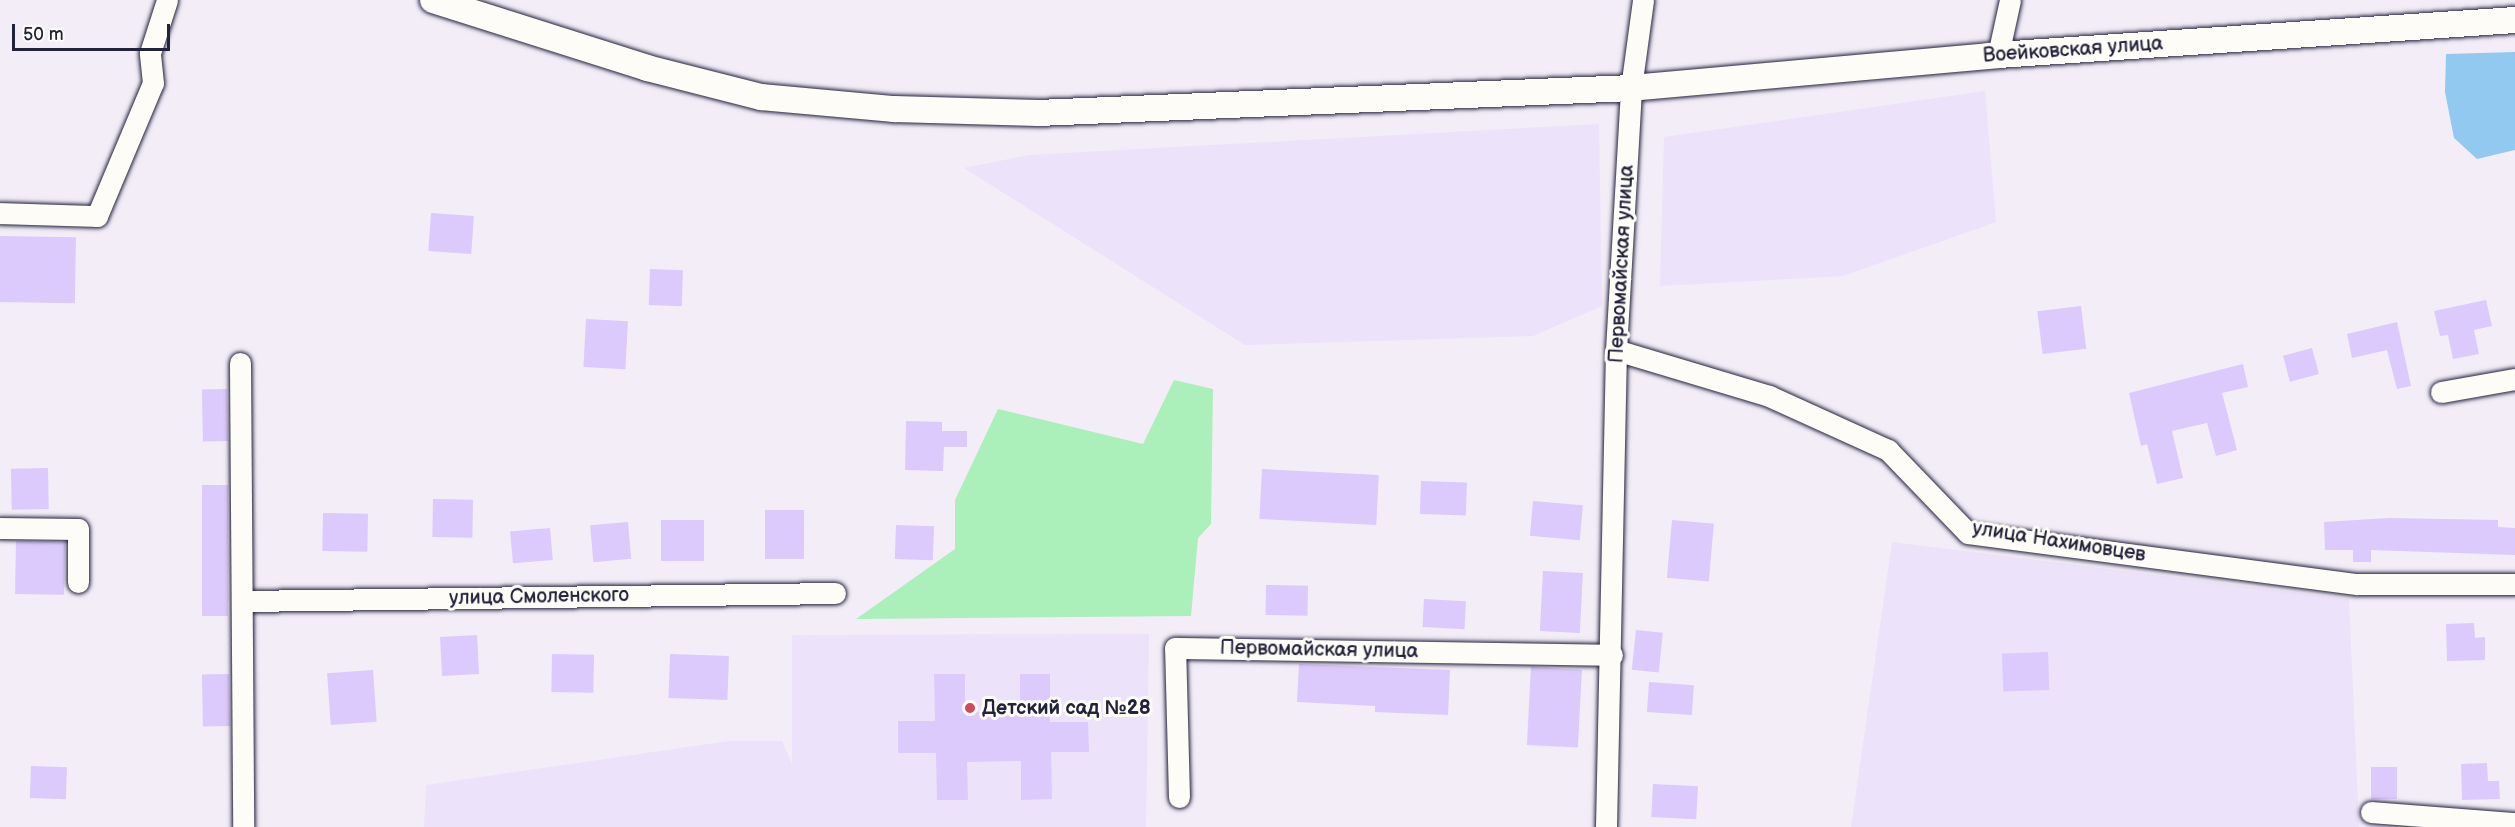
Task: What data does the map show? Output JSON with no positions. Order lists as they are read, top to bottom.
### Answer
{
  "streets": {
    "main road": ["Воейковская улица"],
    "street": ["Первомайская улица", "улица Нахимовцев", "улица Смоленского"]
  },
  "crossings": [
    ["Воейковская улица", "Первомайская улица"],
    ["Первомайская улица", "улица Нахимовцев"]
  ],
  "places": ["Детский сад №28"],
  "scale_bar": "50 m"
}
